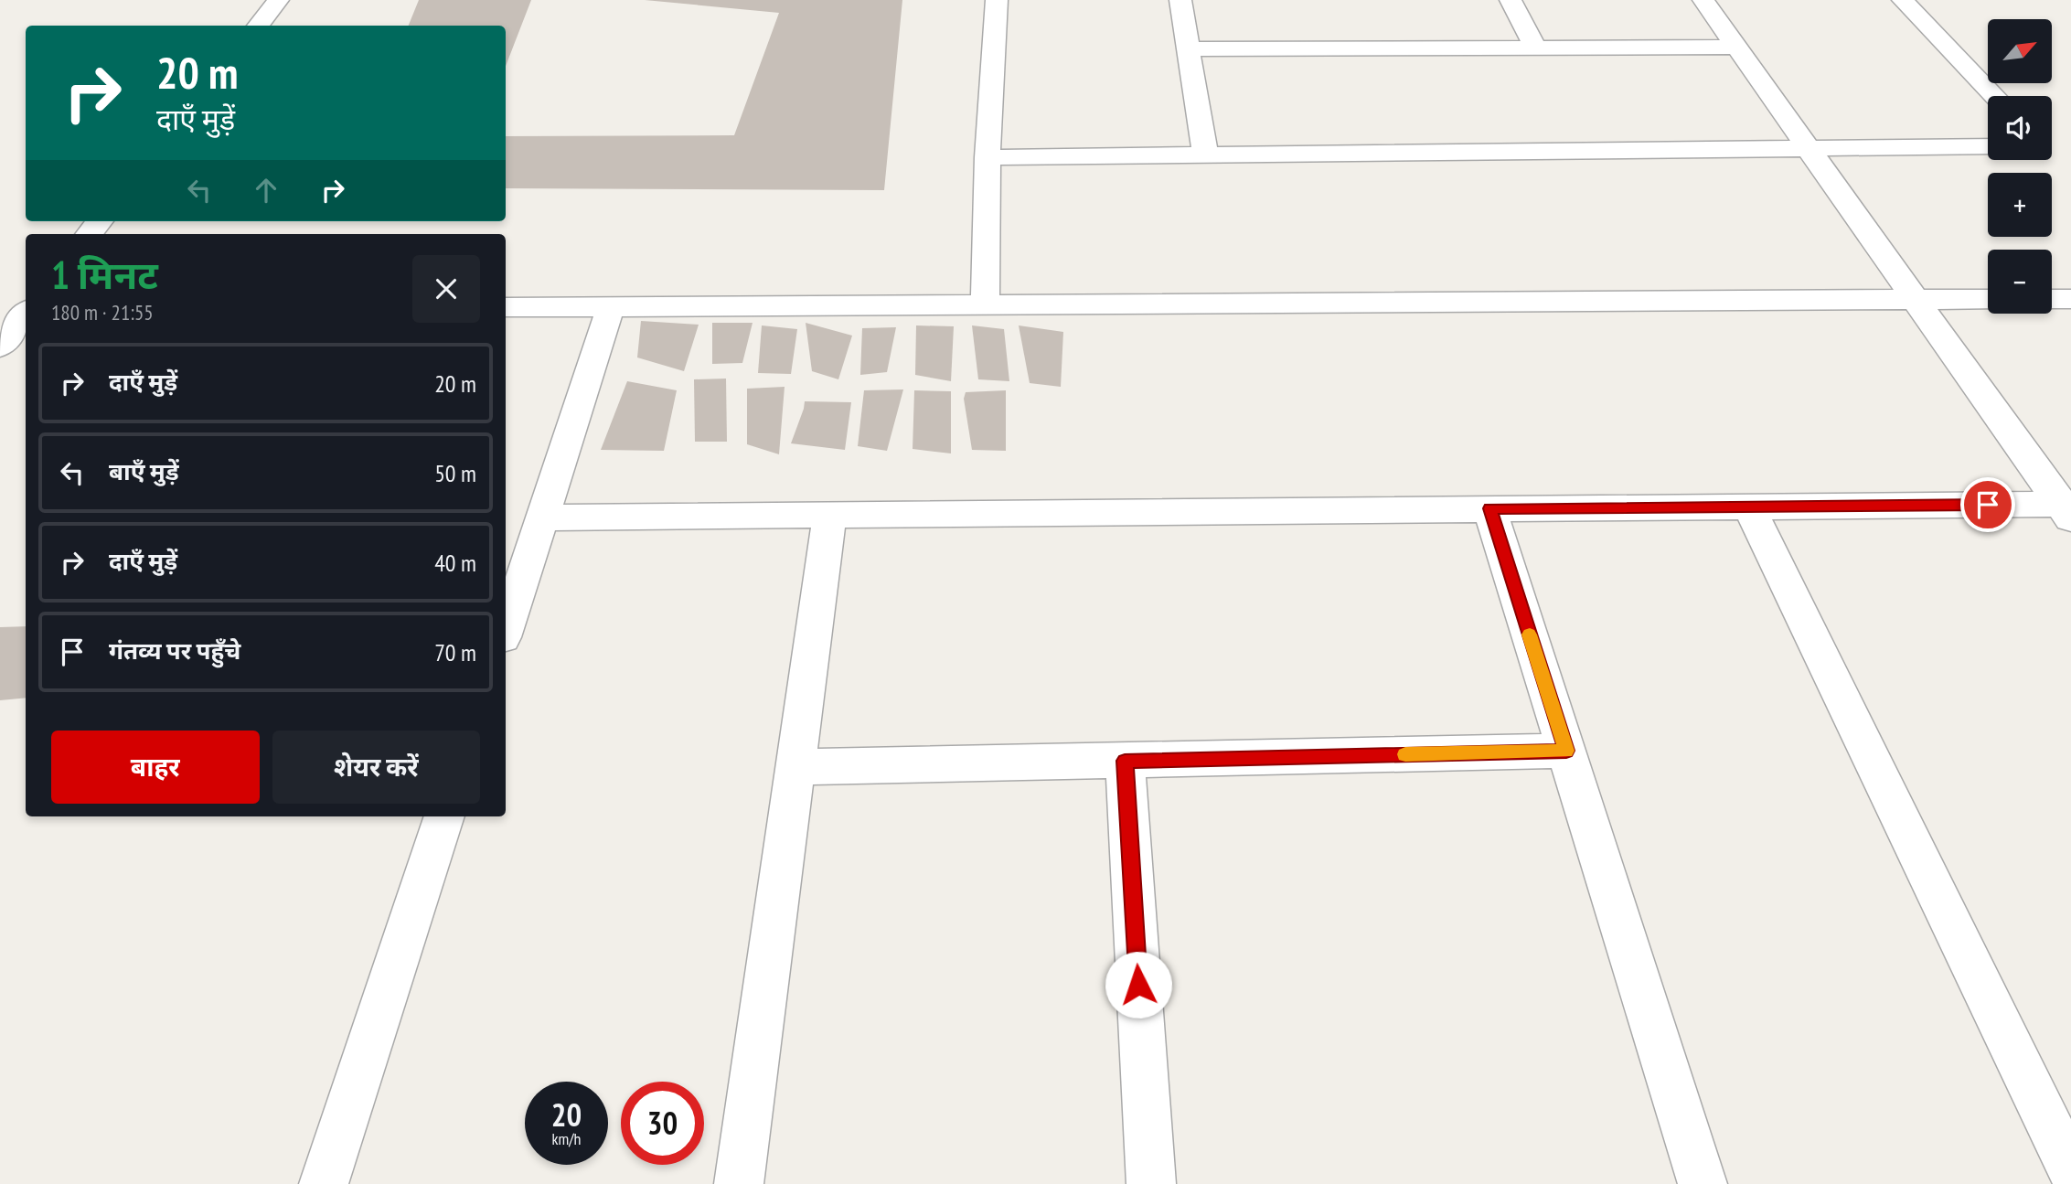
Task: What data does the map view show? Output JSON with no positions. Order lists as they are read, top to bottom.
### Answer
{
  "north": "top right",
  "page": {
    "map_buttons": ["+", "−"],
    "turn": ["20 m", "दाएँ मुड़ें"],
    "heading": ["1 मिनट", "180 m · 21:55"],
    "list": [
      {
        "name": "दाएँ मुड़ें",
        "value": "20 m"
      },
      {
        "name": "बाएँ मुड़ें",
        "value": "50 m"
      },
      {
        "name": "दाएँ मुड़ें",
        "value": "40 m"
      },
      {
        "name": "गंतव्य पर पहुँचे",
        "value": "70 m"
      }
    ],
    "buttons": ["बाहर", "शेयर करें"],
    "speed": "20 km/h",
    "limit": "30"
  }
}
